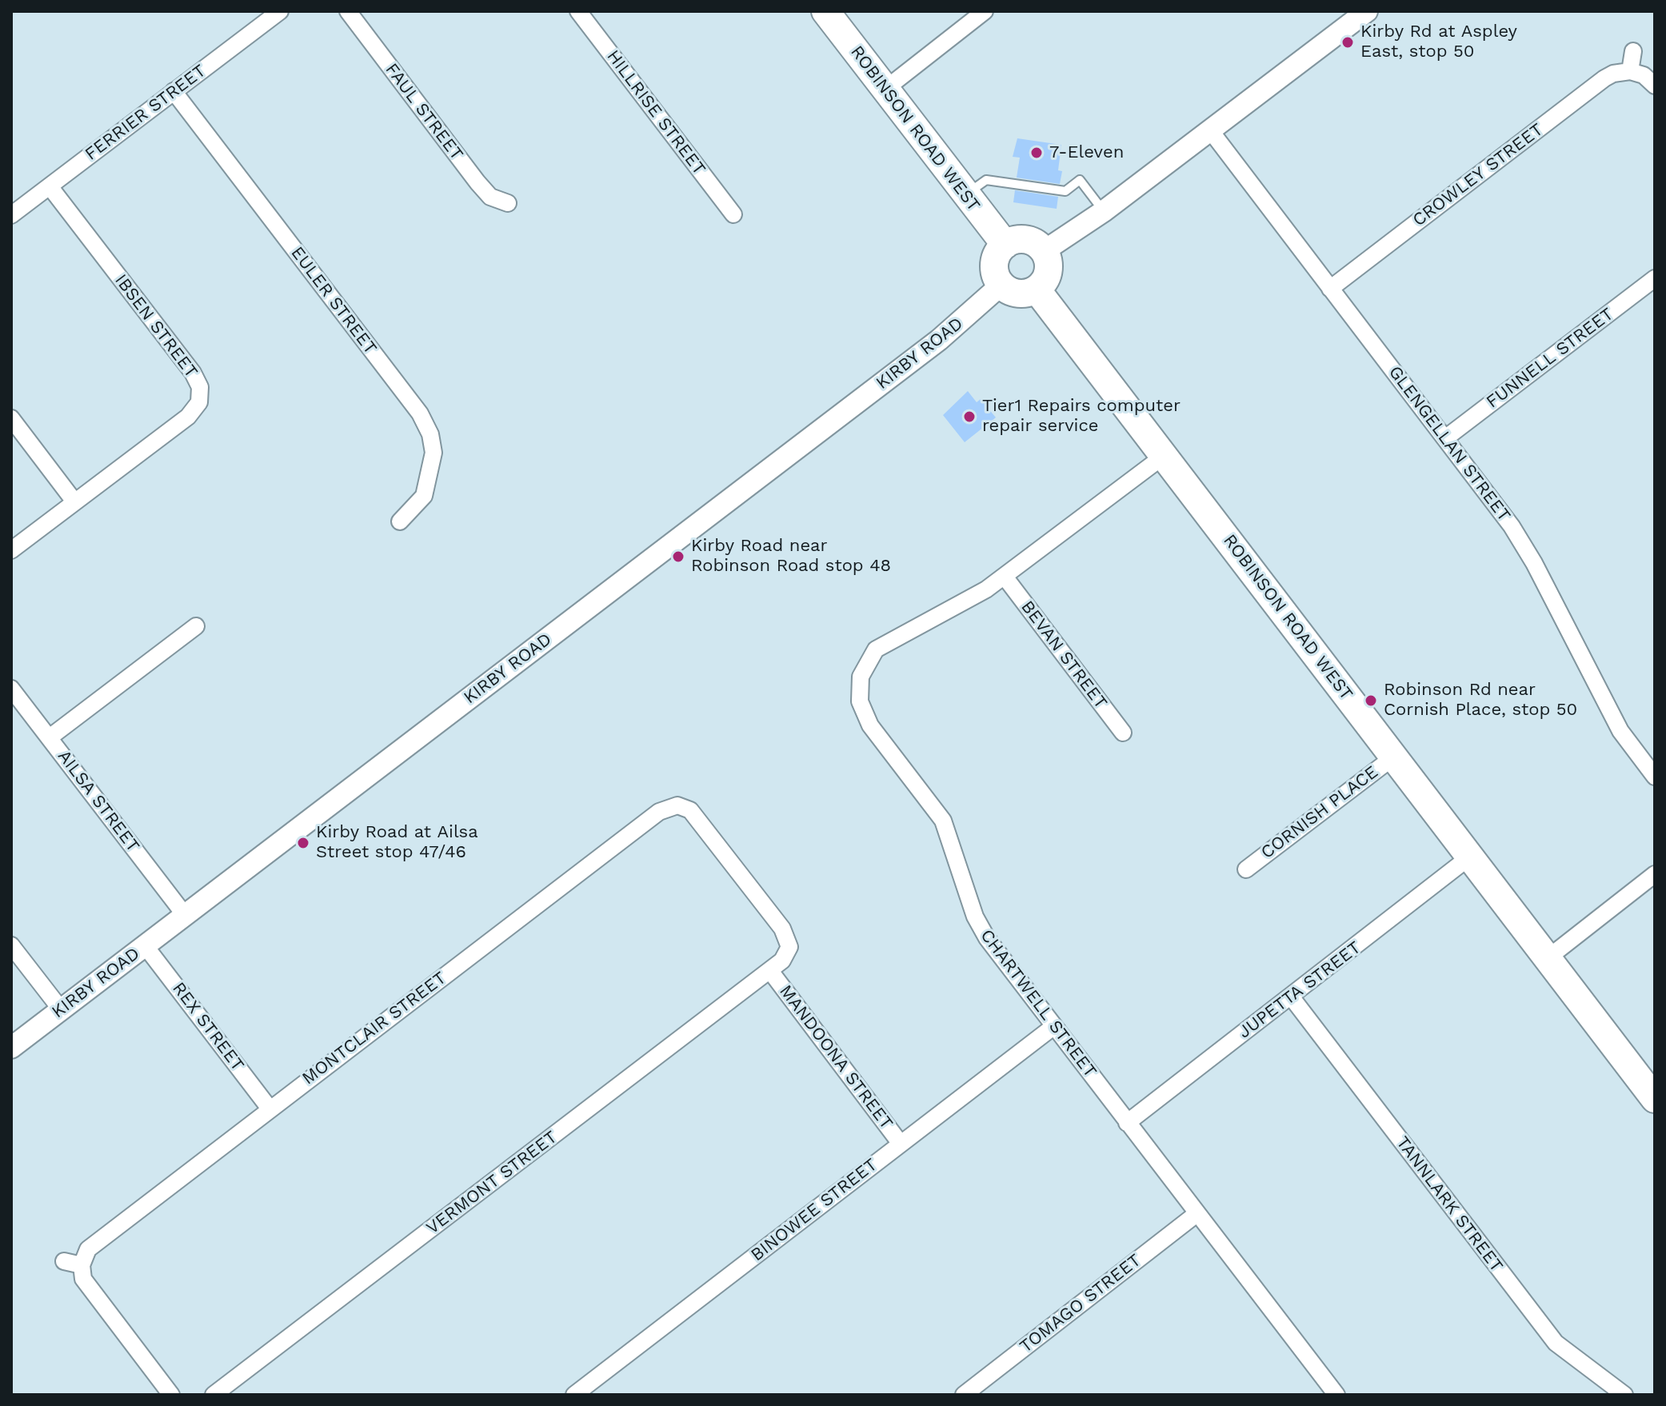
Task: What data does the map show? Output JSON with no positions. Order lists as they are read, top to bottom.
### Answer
{
  "streets": {
    "main road": ["ROBINSON ROAD WEST"],
    "street": [
      "FAUL STREET",
      "FERRIER STREET",
      "HILLRISE STREET",
      "CROWLEY STREET",
      "EULER STREET",
      "IBSEN STREET",
      "KIRBY ROAD",
      "FUNNELL STREET",
      "GLENGELLAN STREET",
      "BEVAN STREET",
      "AILSA STREET",
      "CORNISH PLACE",
      "JUPETTA STREET",
      "CHARTWELL STREET",
      "REX STREET",
      "MONTCLAIR STREET",
      "MANDOONA STREET",
      "VERMONT STREET",
      "TANNLARK STREET",
      "BINOWEE STREET",
      "TOMAGO STREET"
    ]
  },
  "crossings": [
    ["FERRIER STREET", "EULER STREET"],
    ["FERRIER STREET", "IBSEN STREET"],
    ["ROBINSON ROAD WEST", "KIRBY ROAD"],
    ["ROBINSON ROAD WEST", "CORNISH PLACE"],
    ["ROBINSON ROAD WEST", "JUPETTA STREET"],
    ["ROBINSON ROAD WEST", "CHARTWELL STREET"],
    ["CROWLEY STREET", "GLENGELLAN STREET"],
    ["KIRBY ROAD", "AILSA STREET"],
    ["KIRBY ROAD", "REX STREET"],
    ["FUNNELL STREET", "GLENGELLAN STREET"],
    ["BEVAN STREET", "CHARTWELL STREET"],
    ["JUPETTA STREET", "CHARTWELL STREET"],
    ["JUPETTA STREET", "TANNLARK STREET"],
    ["CHARTWELL STREET", "BINOWEE STREET"],
    ["CHARTWELL STREET", "TOMAGO STREET"],
    ["REX STREET", "MONTCLAIR STREET"],
    ["MONTCLAIR STREET", "VERMONT STREET"],
    ["MANDOONA STREET", "VERMONT STREET"],
    ["MANDOONA STREET", "BINOWEE STREET"]
  ],
  "places": [
    "Kirby Rd at Aspley East, stop 50",
    "7-Eleven",
    "Tier1 Repairs computer repair service",
    "Kirby Road near Robinson Road stop 48",
    "Robinson Rd near Cornish Place, stop 50",
    "Kirby Road at Ailsa Street stop 47/46"
  ]
}
